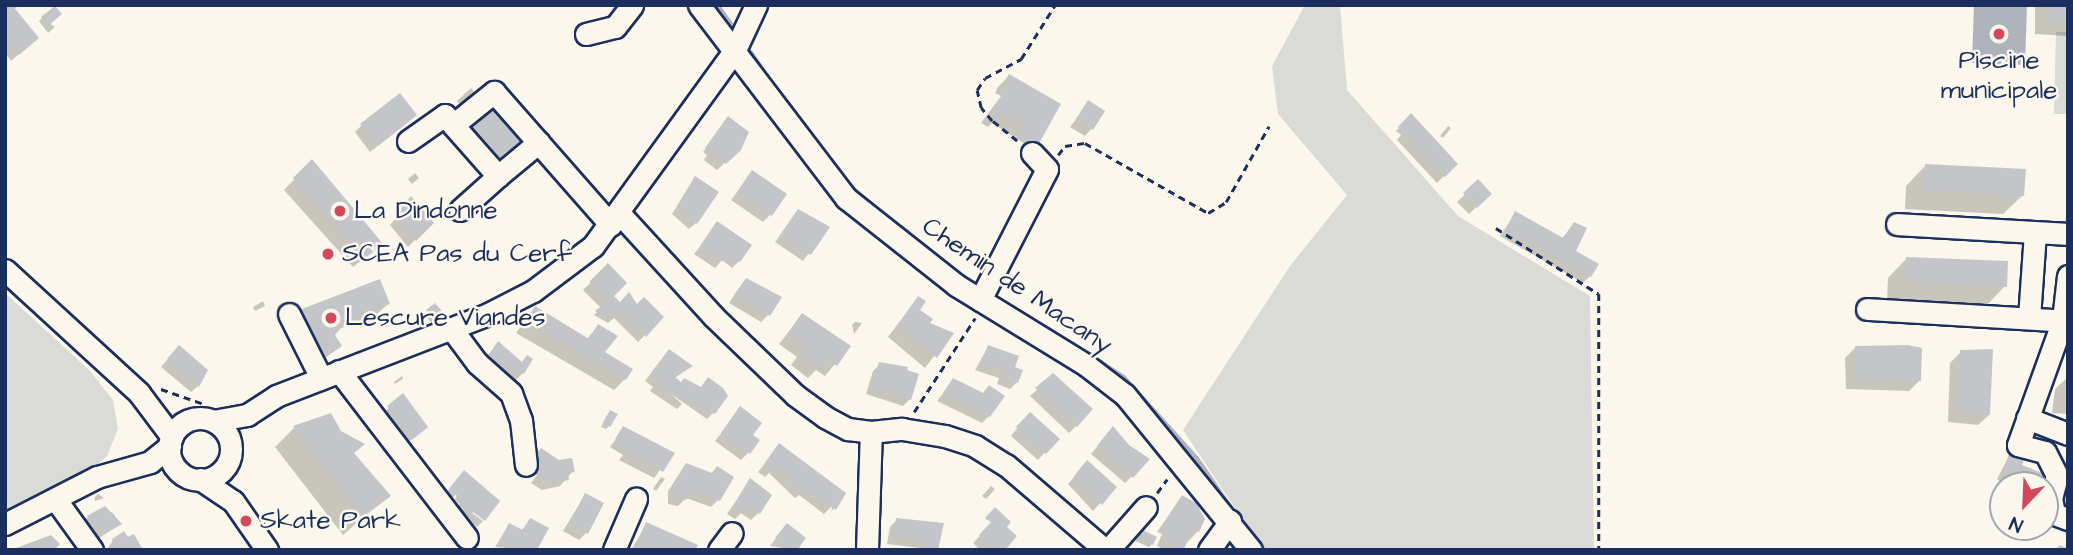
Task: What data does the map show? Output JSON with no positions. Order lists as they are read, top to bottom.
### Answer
{
  "streets": {
    "street": ["Chemin de Macany"]
  },
  "places": [
    "Piscine municipale",
    "La Dindonne",
    "SCEA Pas du Cerf",
    "Lescure Viandes",
    "Skate Park"
  ],
  "north": "bottom left"
}
